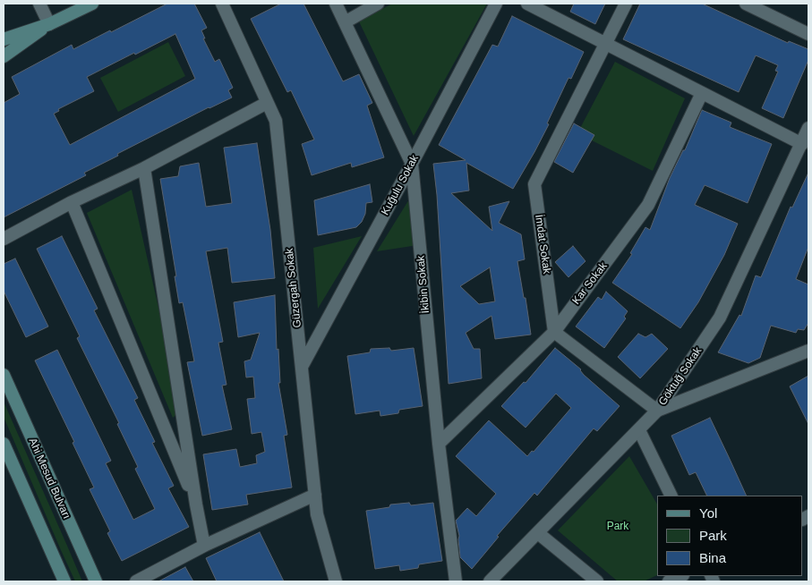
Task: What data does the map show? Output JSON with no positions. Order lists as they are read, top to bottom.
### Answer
{
  "streets": {
    "main road": ["Ahi Mesud Bulvarı"],
    "street": [
      "Kuğulu Sokak",
      "İmdat Sokak",
      "Kar Sokak",
      "İkibin Sokak",
      "Güzergah Sokak",
      "Göktuğ Sokak"
    ]
  },
  "crossings": [
    ["Kuğulu Sokak", "İkibin Sokak"],
    ["Kuğulu Sokak", "Güzergah Sokak"],
    ["İmdat Sokak", "Kar Sokak"],
    ["Kar Sokak", "İkibin Sokak"]
  ],
  "parks": ["Park"],
  "legend": ["Yol", "Park", "Bina"]
}
